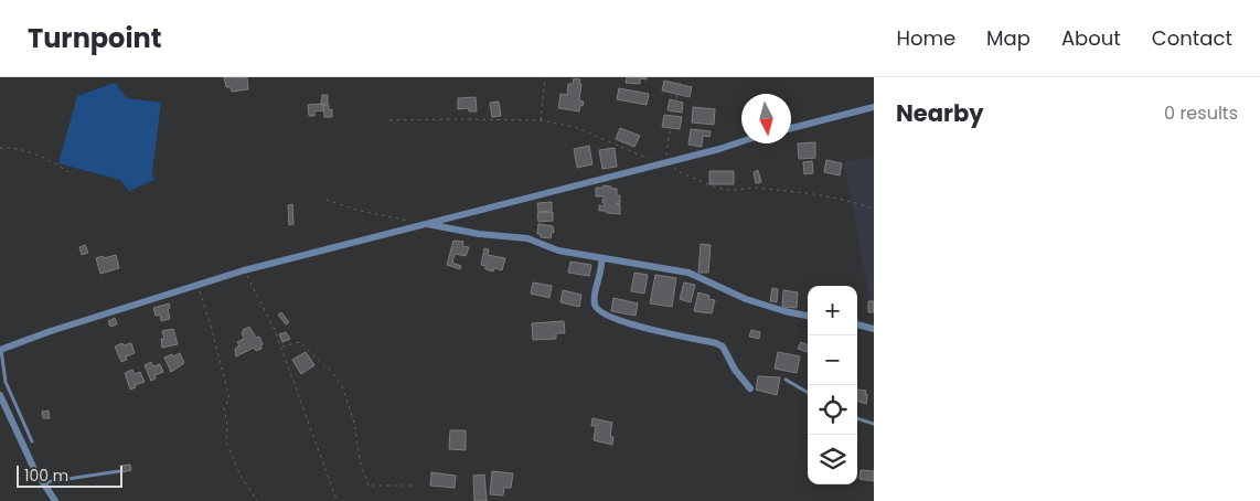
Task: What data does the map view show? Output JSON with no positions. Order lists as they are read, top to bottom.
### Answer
{
  "scale_bar": "100 m",
  "north": "bottom",
  "page": {
    "header": "Turnpoint",
    "nav": [
      "Home",
      "Map",
      "About",
      "Contact"
    ],
    "heading": ["Nearby", "0 results"],
    "map_buttons": ["+", "−"],
    "scale": "100 m"
  }
}
